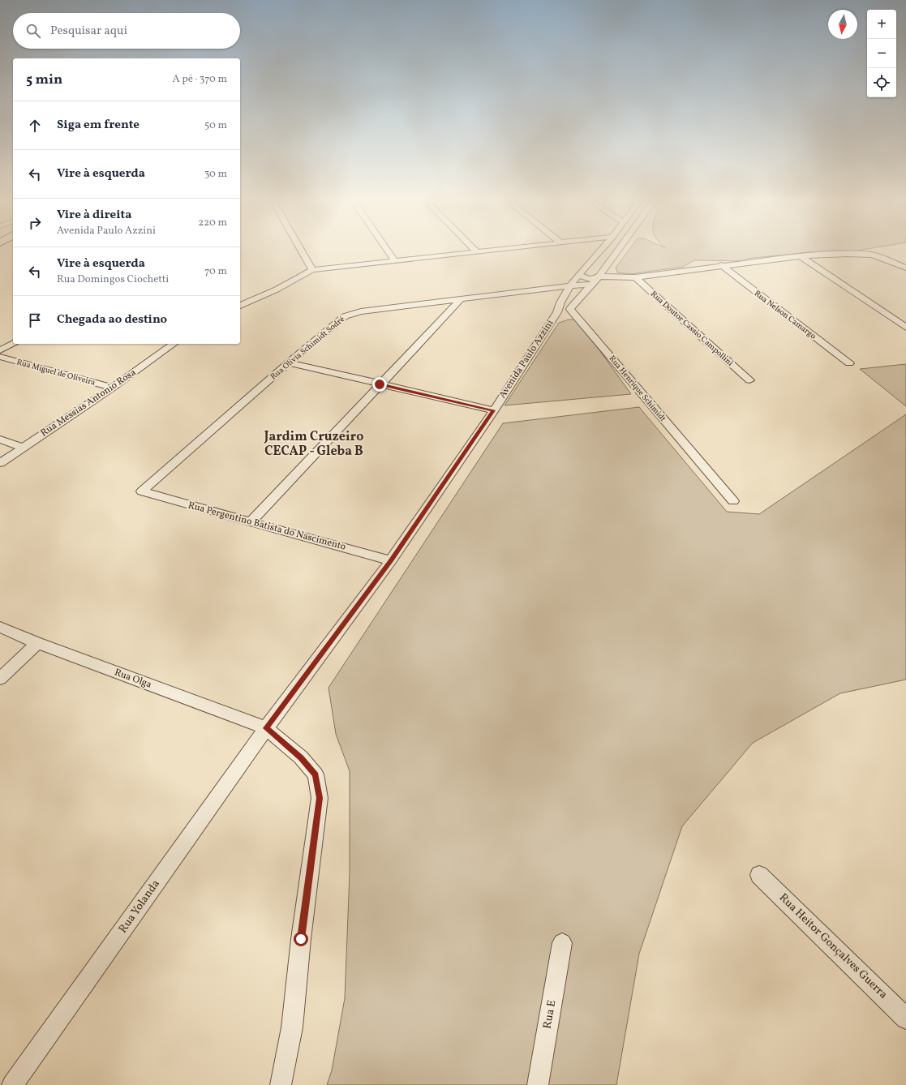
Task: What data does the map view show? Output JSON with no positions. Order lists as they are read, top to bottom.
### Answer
{
  "streets": {
    "street": [
      "Rua Nelson Camargo",
      "Rua Doutor Cassio Campollini",
      "Rua Olivia Schimidt Sodré",
      "Avenida Paulo Azzini",
      "Rua Miguel de Oliveira",
      "Rua Henrique Schimidt",
      "Rua Messias Antonio Rosa",
      "Rua Pergentino Batista do Nascimento",
      "Rua Olga",
      "Rua Yolanda",
      "Rua Heitor Gonçalves Guerra",
      "Rua E"
    ]
  },
  "crossings": [
    ["Rua Olivia Schimidt Sodré", "Avenida Paulo Azzini"],
    ["Rua Olivia Schimidt Sodré", "Rua Pergentino Batista do Nascimento"],
    ["Avenida Paulo Azzini", "Rua Pergentino Batista do Nascimento"],
    ["Avenida Paulo Azzini", "Rua Olga"],
    ["Avenida Paulo Azzini", "Rua Yolanda"],
    ["Rua Miguel de Oliveira", "Rua Messias Antonio Rosa"],
    ["Rua Olga", "Rua Yolanda"]
  ],
  "districts": ["Jardim Cruzeiro CECAP - Gleba B"],
  "north": "bottom",
  "page": {
    "map_buttons": ["+", "−"],
    "search": "Pesquisar aqui",
    "heading": ["5 min", "A pé · 370 m"],
    "list": [
      ["Siga em frente", "50 m"],
      ["Vire à esquerda", "30 m"],
      ["Vire à direita", "Avenida Paulo Azzini", "220 m"],
      ["Vire à esquerda", "Rua Domingos Ciochetti", "70 m"],
      "Chegada ao destino"
    ]
  }
}
